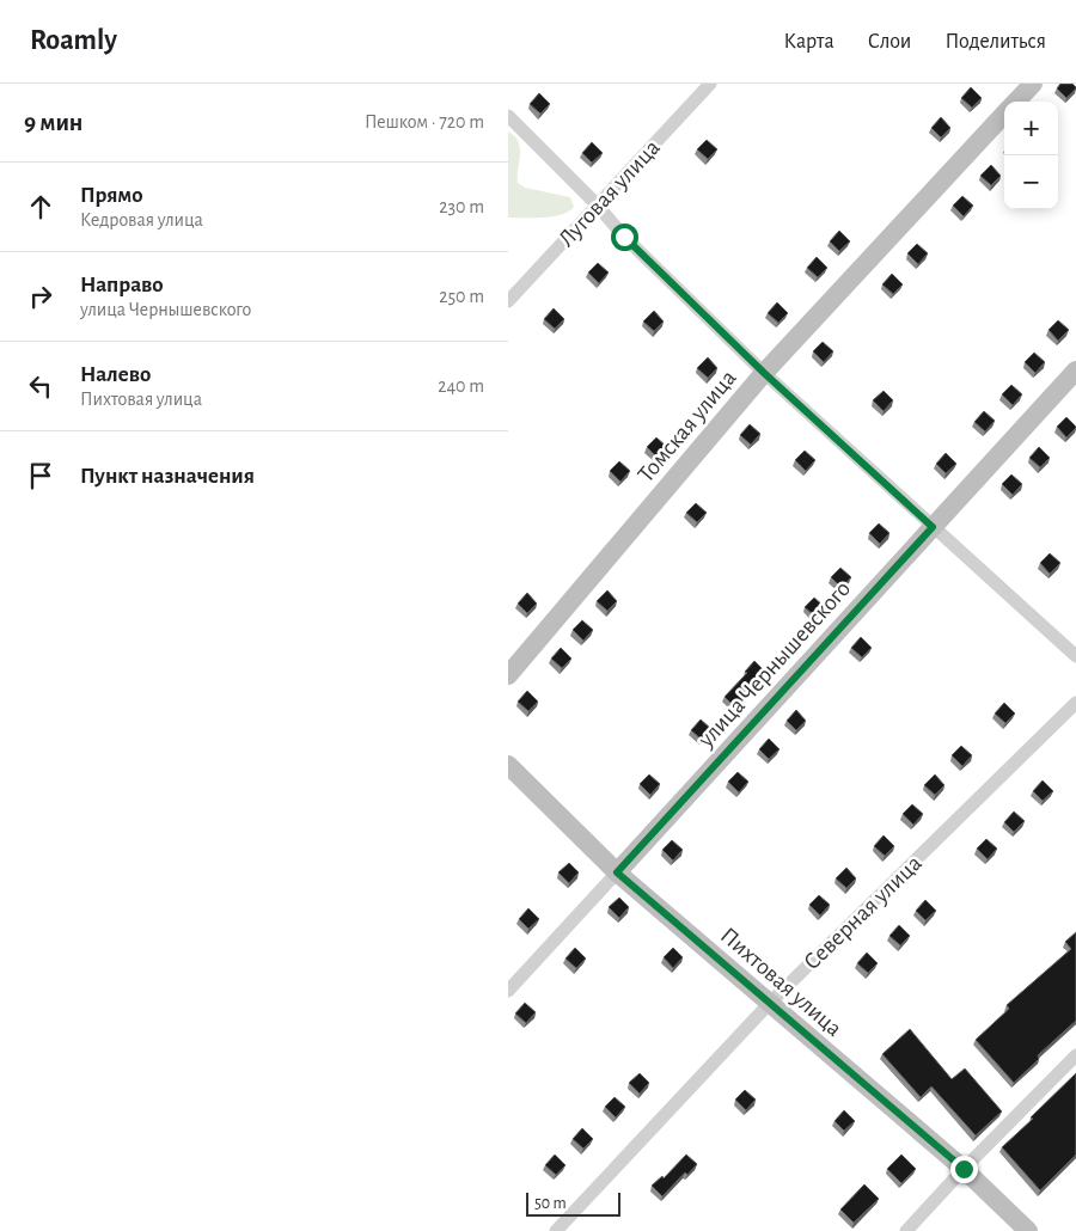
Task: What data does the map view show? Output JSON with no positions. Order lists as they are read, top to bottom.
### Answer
{
  "streets": {
    "street": [
      "Луговая улица",
      "Томская улица",
      "улица Чернышевского",
      "Северная улица",
      "Пихтовая улица"
    ]
  },
  "crossings": [
    ["улица Чернышевского", "Пихтовая улица"],
    ["Северная улица", "Пихтовая улица"]
  ],
  "scale_bar": "50 m",
  "page": {
    "header": "Roamly",
    "nav": ["Карта", "Слои", "Поделиться"],
    "heading": ["9 мин", "Пешком · 720 m"],
    "map_buttons": ["+", "−"],
    "list": [
      ["Прямо", "Кедровая улица", "230 m"],
      ["Направо", "улица Чернышевского", "250 m"],
      ["Налево", "Пихтовая улица", "240 m"],
      "Пункт назначения"
    ],
    "scale": "50 m"
  }
}
